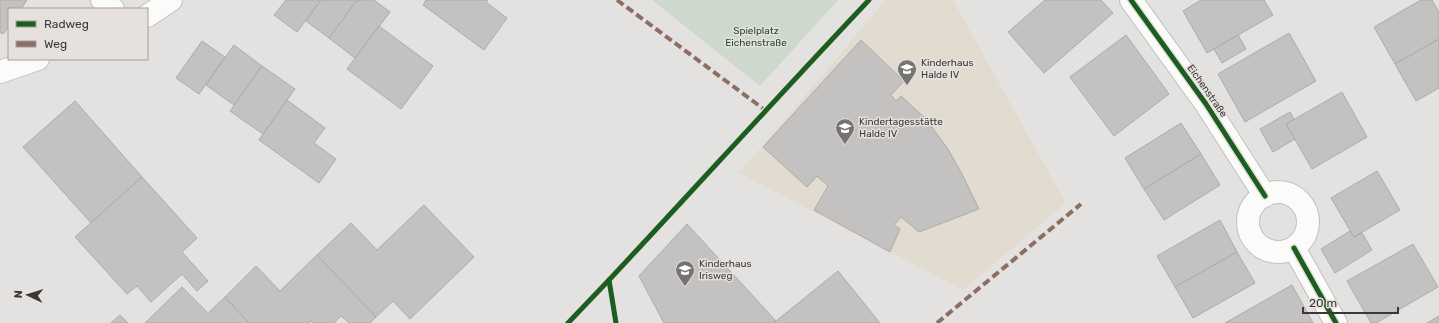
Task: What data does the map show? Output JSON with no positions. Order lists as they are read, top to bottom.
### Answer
{
  "streets": {
    "street": ["Eichenstraße"]
  },
  "parks": ["Spielplatz Eichenstraße"],
  "places": {
    "school or university": ["Kinderhaus Halde IV", "Kindertagesstätte Halde IV", "Kinderhaus Irisweg"]
  },
  "legend": ["Radweg", "Weg"],
  "scale_bar": "20 m",
  "north": "left"
}
